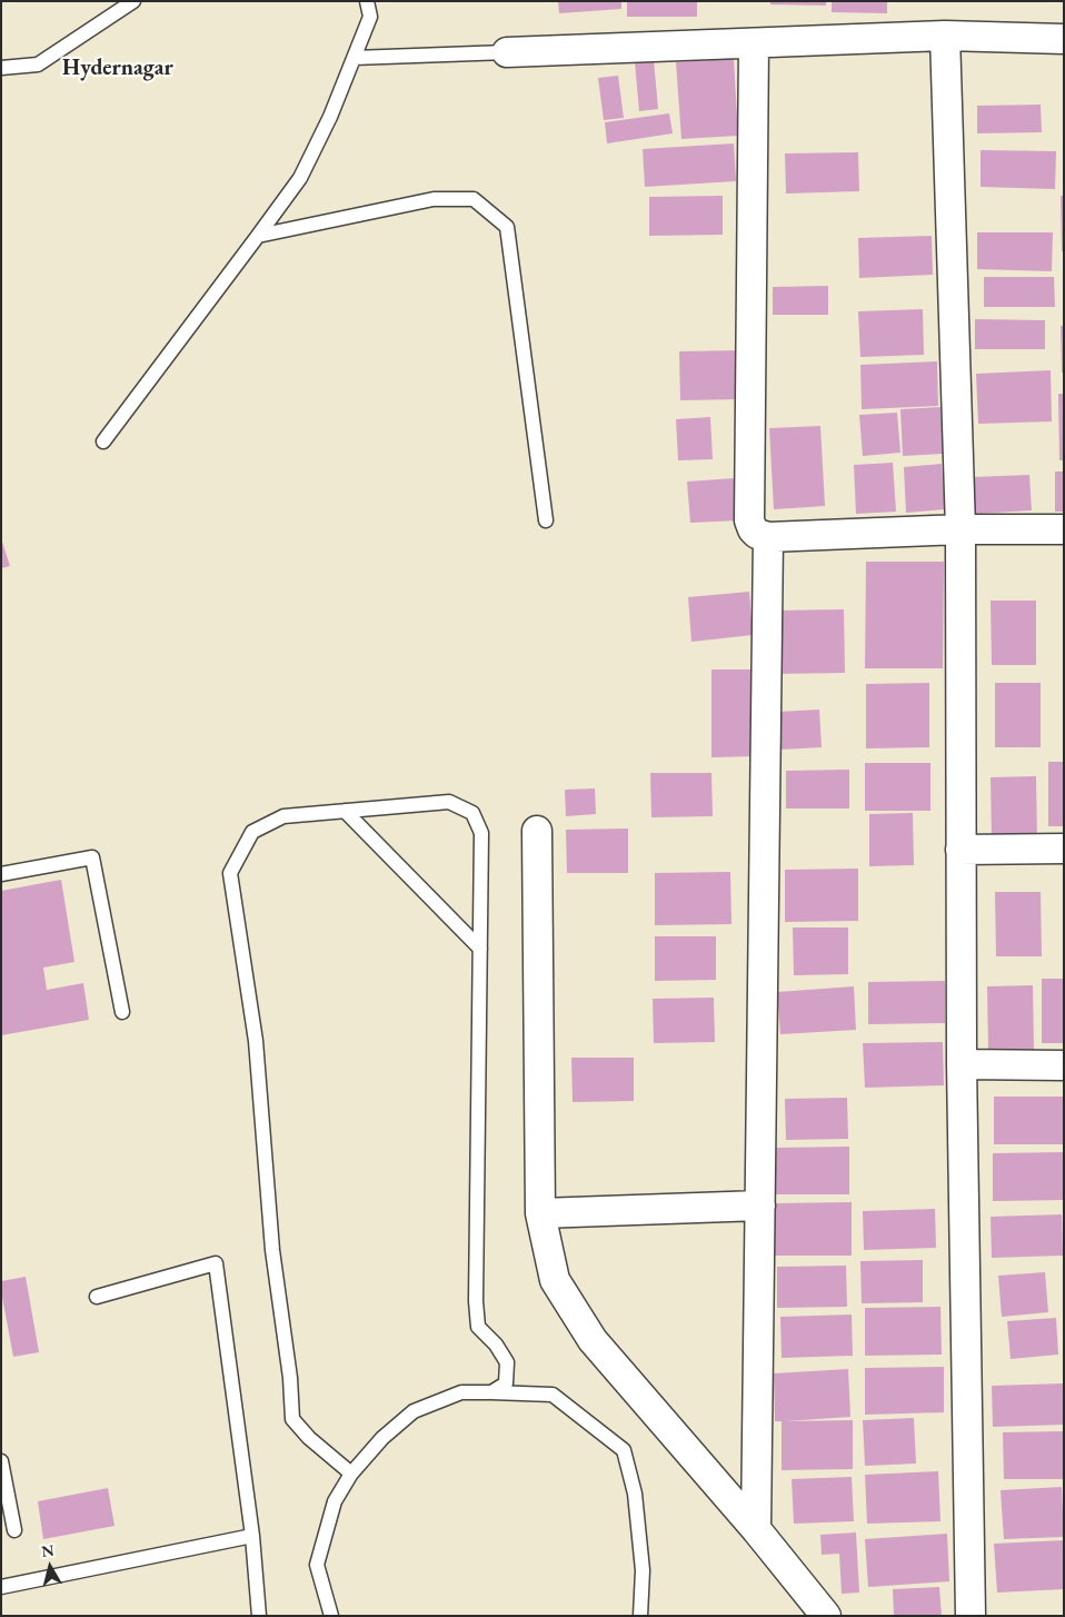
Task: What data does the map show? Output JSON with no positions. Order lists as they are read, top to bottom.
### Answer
{
  "districts": ["Hydernagar"],
  "north": "top"
}
